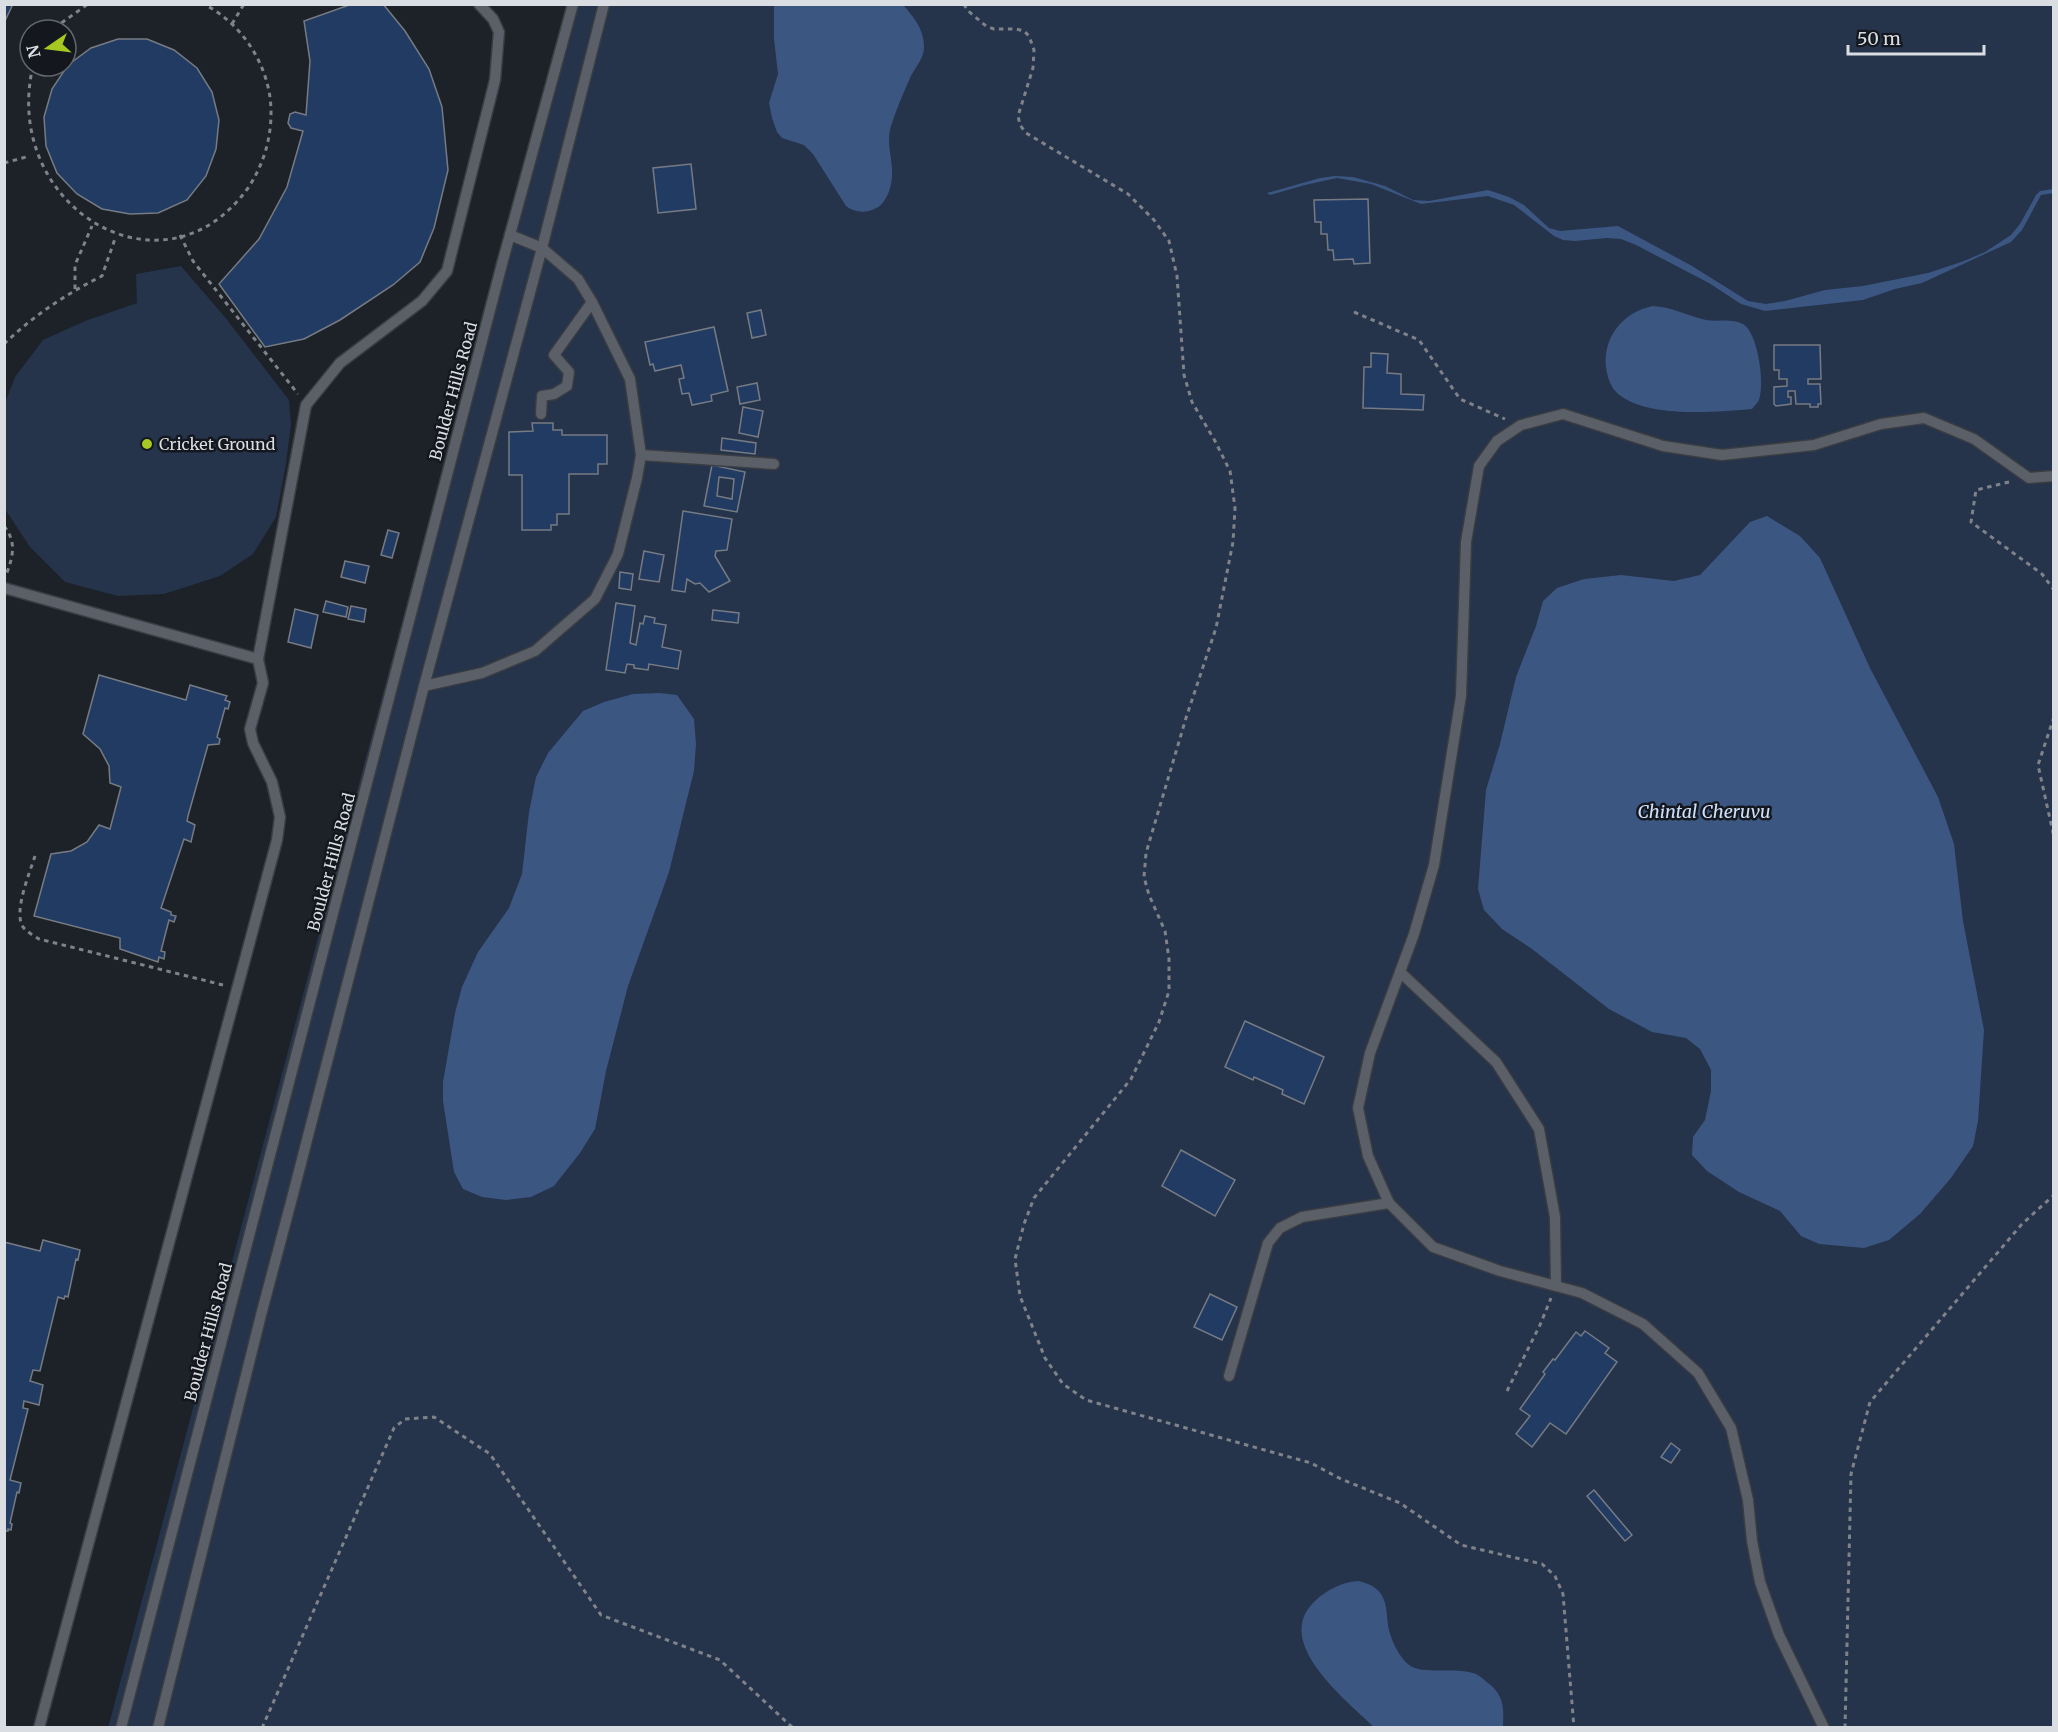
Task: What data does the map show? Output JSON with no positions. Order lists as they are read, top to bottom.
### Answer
{
  "streets": {
    "lane": ["Boulder Hills Road"]
  },
  "water": ["Chintal Cheruvu"],
  "places": ["Cricket Ground"],
  "scale_bar": "50 m",
  "north": "left"
}
